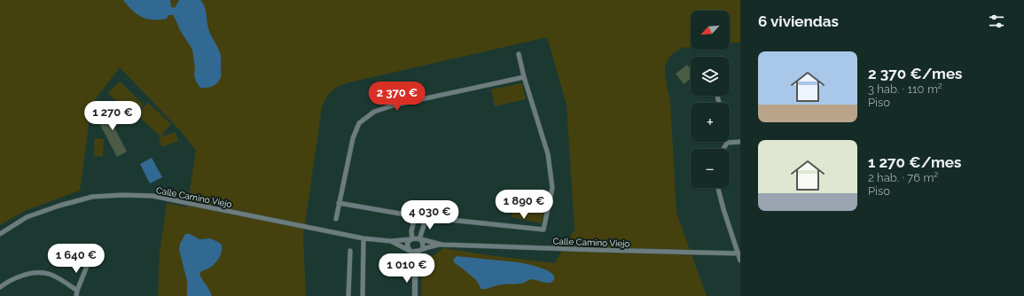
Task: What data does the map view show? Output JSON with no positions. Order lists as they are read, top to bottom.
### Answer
{
  "streets": {
    "street": ["Calle Camino Viejo"]
  },
  "north": "bottom left",
  "page": {
    "heading": "6 viviendas",
    "map_buttons": ["+", "−"],
    "list": [
      {
        "name": "2 370 €/mes",
        "note": "3 hab. · 110 m² · Piso"
      },
      {
        "name": "1 270 €/mes",
        "note": "2 hab. · 76 m² · Piso"
      }
    ],
    "price": [
      "2 370 €",
      "1 270 €",
      "1 890 €",
      "4 030 €",
      "1 640 €",
      "1 010 €"
    ]
  }
}
